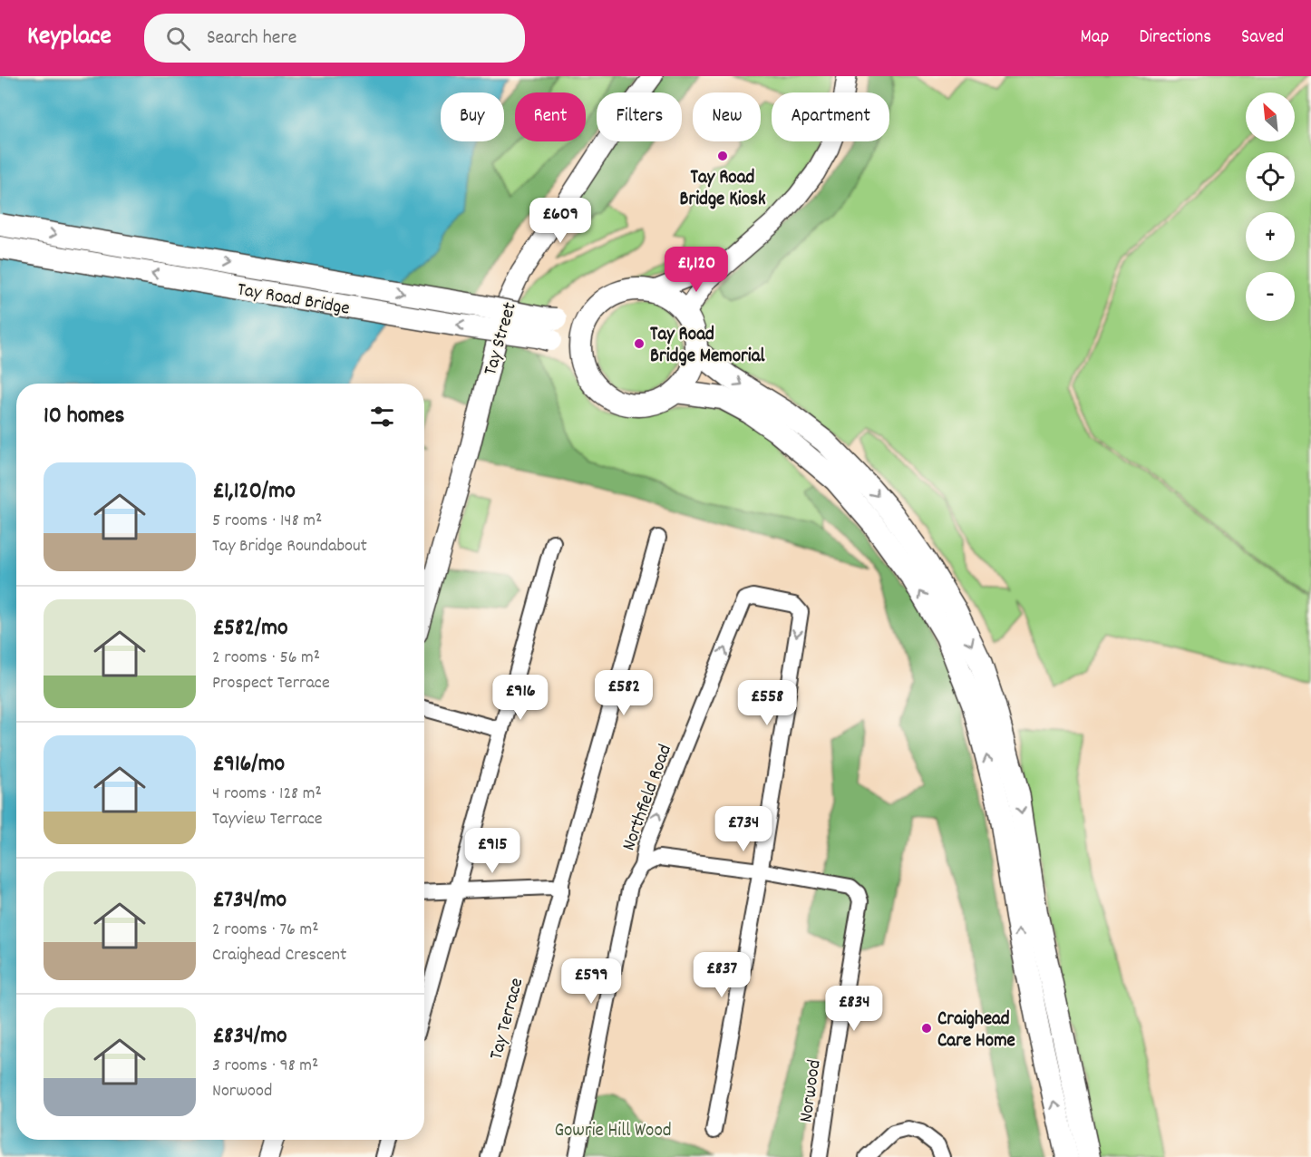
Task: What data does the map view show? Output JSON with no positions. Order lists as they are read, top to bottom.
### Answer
{
  "streets": {
    "highway": ["Tay Road Bridge"],
    "main road": ["Tay Street"],
    "street": ["Northfield Road", "Tay Terrace", "Norwood"]
  },
  "crossings": [
    ["Northfield Road", "Norwood"]
  ],
  "parks": ["Gowrie Hill Wood"],
  "places": ["Tay Road Bridge Kiosk", "Tay Road Bridge Memorial", "Craighead Care Home"],
  "north": "top left",
  "page": {
    "header": "Keyplace",
    "search": "Search here",
    "nav": ["Map", "Directions", "Saved"],
    "map_buttons": ["+", "−"],
    "chip": [
      "Buy",
      "Rent",
      "Filters",
      "New",
      "Apartment"
    ],
    "price": [
      "£609",
      "£1,120",
      "£582",
      "£916",
      "£558",
      "£734",
      "£915",
      "£837",
      "£599",
      "£834"
    ],
    "heading": "10 homes",
    "list": [
      {
        "name": "£1,120/mo",
        "note": "5 rooms · 148 m² · Tay Bridge Roundabout"
      },
      {
        "name": "£582/mo",
        "note": "2 rooms · 56 m² · Prospect Terrace"
      },
      {
        "name": "£916/mo",
        "note": "4 rooms · 128 m² · Tayview Terrace"
      },
      {
        "name": "£734/mo",
        "note": "2 rooms · 76 m² · Craighead Crescent"
      },
      {
        "name": "£834/mo",
        "note": "3 rooms · 98 m² · Norwood"
      }
    ]
  }
}
